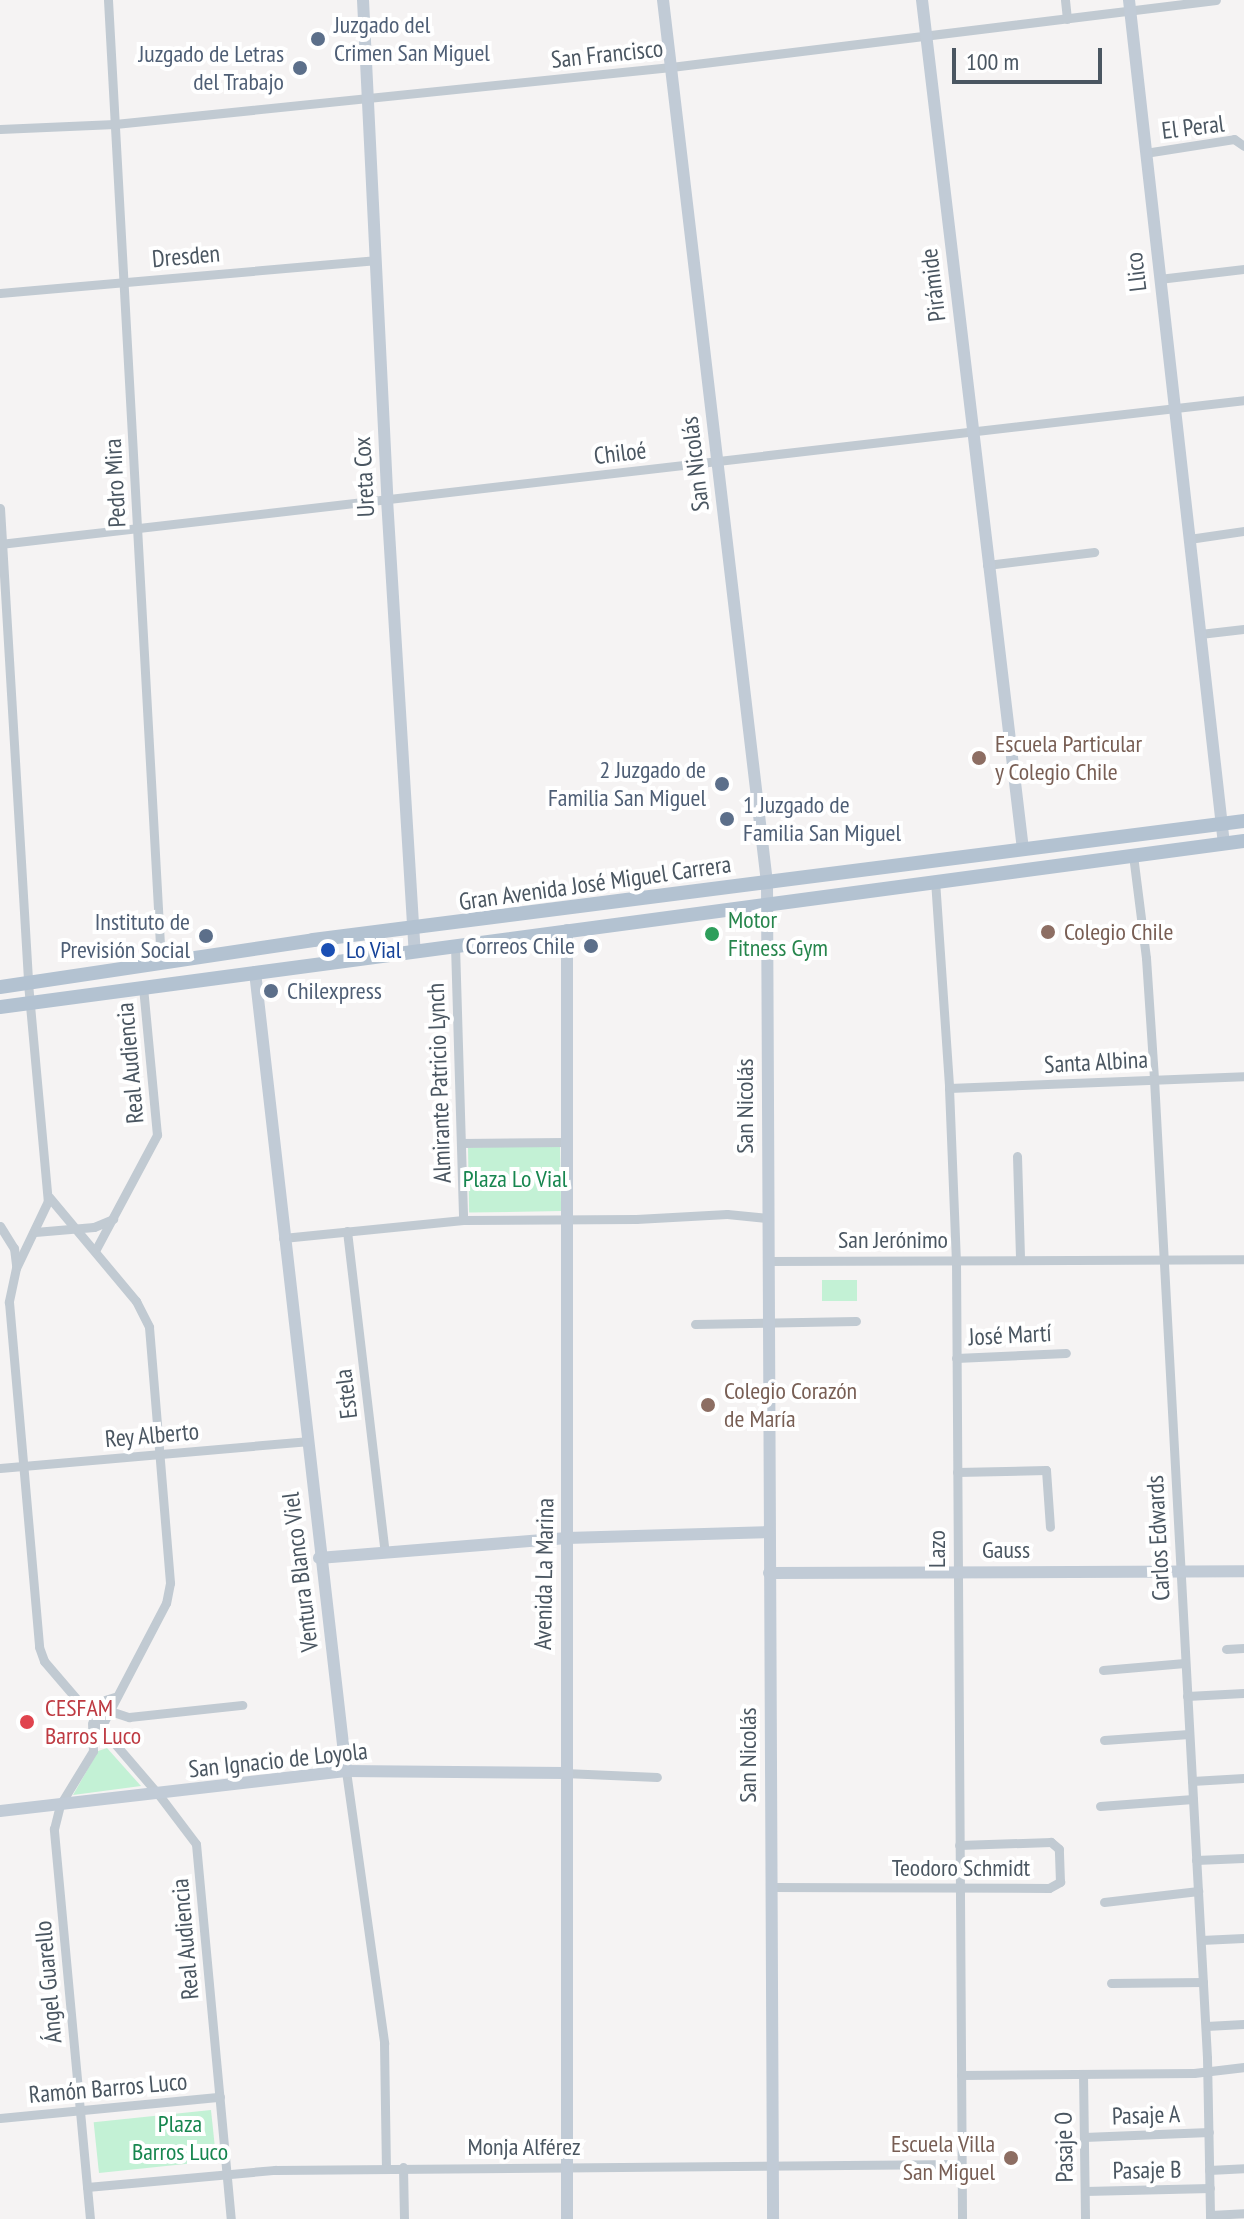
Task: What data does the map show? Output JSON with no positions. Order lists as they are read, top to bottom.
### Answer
{
  "streets": {
    "main road": ["Gran Avenida José Miguel Carrera"],
    "street": [
      "San Francisco",
      "El Peral",
      "Dresden",
      "Llico",
      "Pirámide",
      "Chiloé",
      "San Nicolás",
      "Ureta Cox",
      "Pedro Mira",
      "Santa Albina",
      "Real Audiencia",
      "Almirante Patricio Lynch",
      "San Jerónimo",
      "José Martí",
      "Estela",
      "Rey Alberto",
      "Carlos Edwards",
      "Lazo",
      "Gauss",
      "Ventura Blanco Viel",
      "Avenida La Marina",
      "San Ignacio de Loyola",
      "Teodoro Schmidt",
      "Ángel Guarello",
      "Ramón Barros Luco",
      "Pasaje A",
      "Monja Alférez",
      "Pasaje O",
      "Pasaje B"
    ]
  },
  "crossings": [
    ["San Francisco", "Llico"],
    ["San Francisco", "Pirámide"],
    ["San Francisco", "San Nicolás"],
    ["San Francisco", "Ureta Cox"],
    ["San Francisco", "Pedro Mira"],
    ["El Peral", "Llico"],
    ["Dresden", "Ureta Cox"],
    ["Dresden", "Pedro Mira"],
    ["Llico", "Chiloé"],
    ["Llico", "Gran Avenida José Miguel Carrera"],
    ["Pirámide", "Chiloé"],
    ["Pirámide", "Gran Avenida José Miguel Carrera"],
    ["Chiloé", "San Nicolás"],
    ["Chiloé", "Ureta Cox"],
    ["Chiloé", "Pedro Mira"],
    ["San Nicolás", "Gran Avenida José Miguel Carrera"],
    ["San Nicolás", "San Jerónimo"],
    ["San Nicolás", "Gauss"],
    ["San Nicolás", "Teodoro Schmidt"],
    ["San Nicolás", "Monja Alférez"],
    ["Ureta Cox", "Gran Avenida José Miguel Carrera"],
    ["Pedro Mira", "Gran Avenida José Miguel Carrera"],
    ["Gran Avenida José Miguel Carrera", "Real Audiencia"],
    ["Gran Avenida José Miguel Carrera", "Almirante Patricio Lynch"],
    ["Gran Avenida José Miguel Carrera", "Carlos Edwards"],
    ["Gran Avenida José Miguel Carrera", "Lazo"],
    ["Gran Avenida José Miguel Carrera", "Ventura Blanco Viel"],
    ["Gran Avenida José Miguel Carrera", "Avenida La Marina"],
    ["Santa Albina", "Carlos Edwards"],
    ["Santa Albina", "Lazo"],
    ["Real Audiencia", "San Ignacio de Loyola"],
    ["Real Audiencia", "Ramón Barros Luco"],
    ["Real Audiencia", "Monja Alférez"],
    ["San Jerónimo", "Carlos Edwards"],
    ["San Jerónimo", "Lazo"],
    ["José Martí", "Lazo"],
    ["Rey Alberto", "Ventura Blanco Viel"],
    ["Carlos Edwards", "Gauss"],
    ["Carlos Edwards", "Pasaje A"],
    ["Carlos Edwards", "Pasaje B"],
    ["Lazo", "Gauss"],
    ["Lazo", "Teodoro Schmidt"],
    ["Lazo", "Monja Alférez"],
    ["Ventura Blanco Viel", "San Ignacio de Loyola"],
    ["Ventura Blanco Viel", "Monja Alférez"],
    ["Avenida La Marina", "San Ignacio de Loyola"],
    ["Avenida La Marina", "Monja Alférez"],
    ["San Ignacio de Loyola", "Ángel Guarello"],
    ["Ángel Guarello", "Ramón Barros Luco"],
    ["Ángel Guarello", "Monja Alférez"],
    ["Pasaje A", "Pasaje O"],
    ["Pasaje O", "Pasaje B"]
  ],
  "parks": ["Plaza Lo Vial", "Plaza Barros Luco"],
  "places": [
    "Juzgado del Crimen San Miguel",
    "Juzgado de Letras del Trabajo",
    "Escuela Particular y Colegio Chile",
    "2 Juzgado de Familia San Miguel",
    "1 Juzgado de Familia San Miguel",
    "Colegio Chile",
    "Motor Fitness Gym",
    "Instituto de Previsión Social",
    "Correos Chile",
    "Lo Vial",
    "Chilexpress",
    "Colegio Corazón de María",
    "CESFAM Barros Luco",
    "Escuela Villa San Miguel"
  ],
  "scale_bar": "100 m"
}
